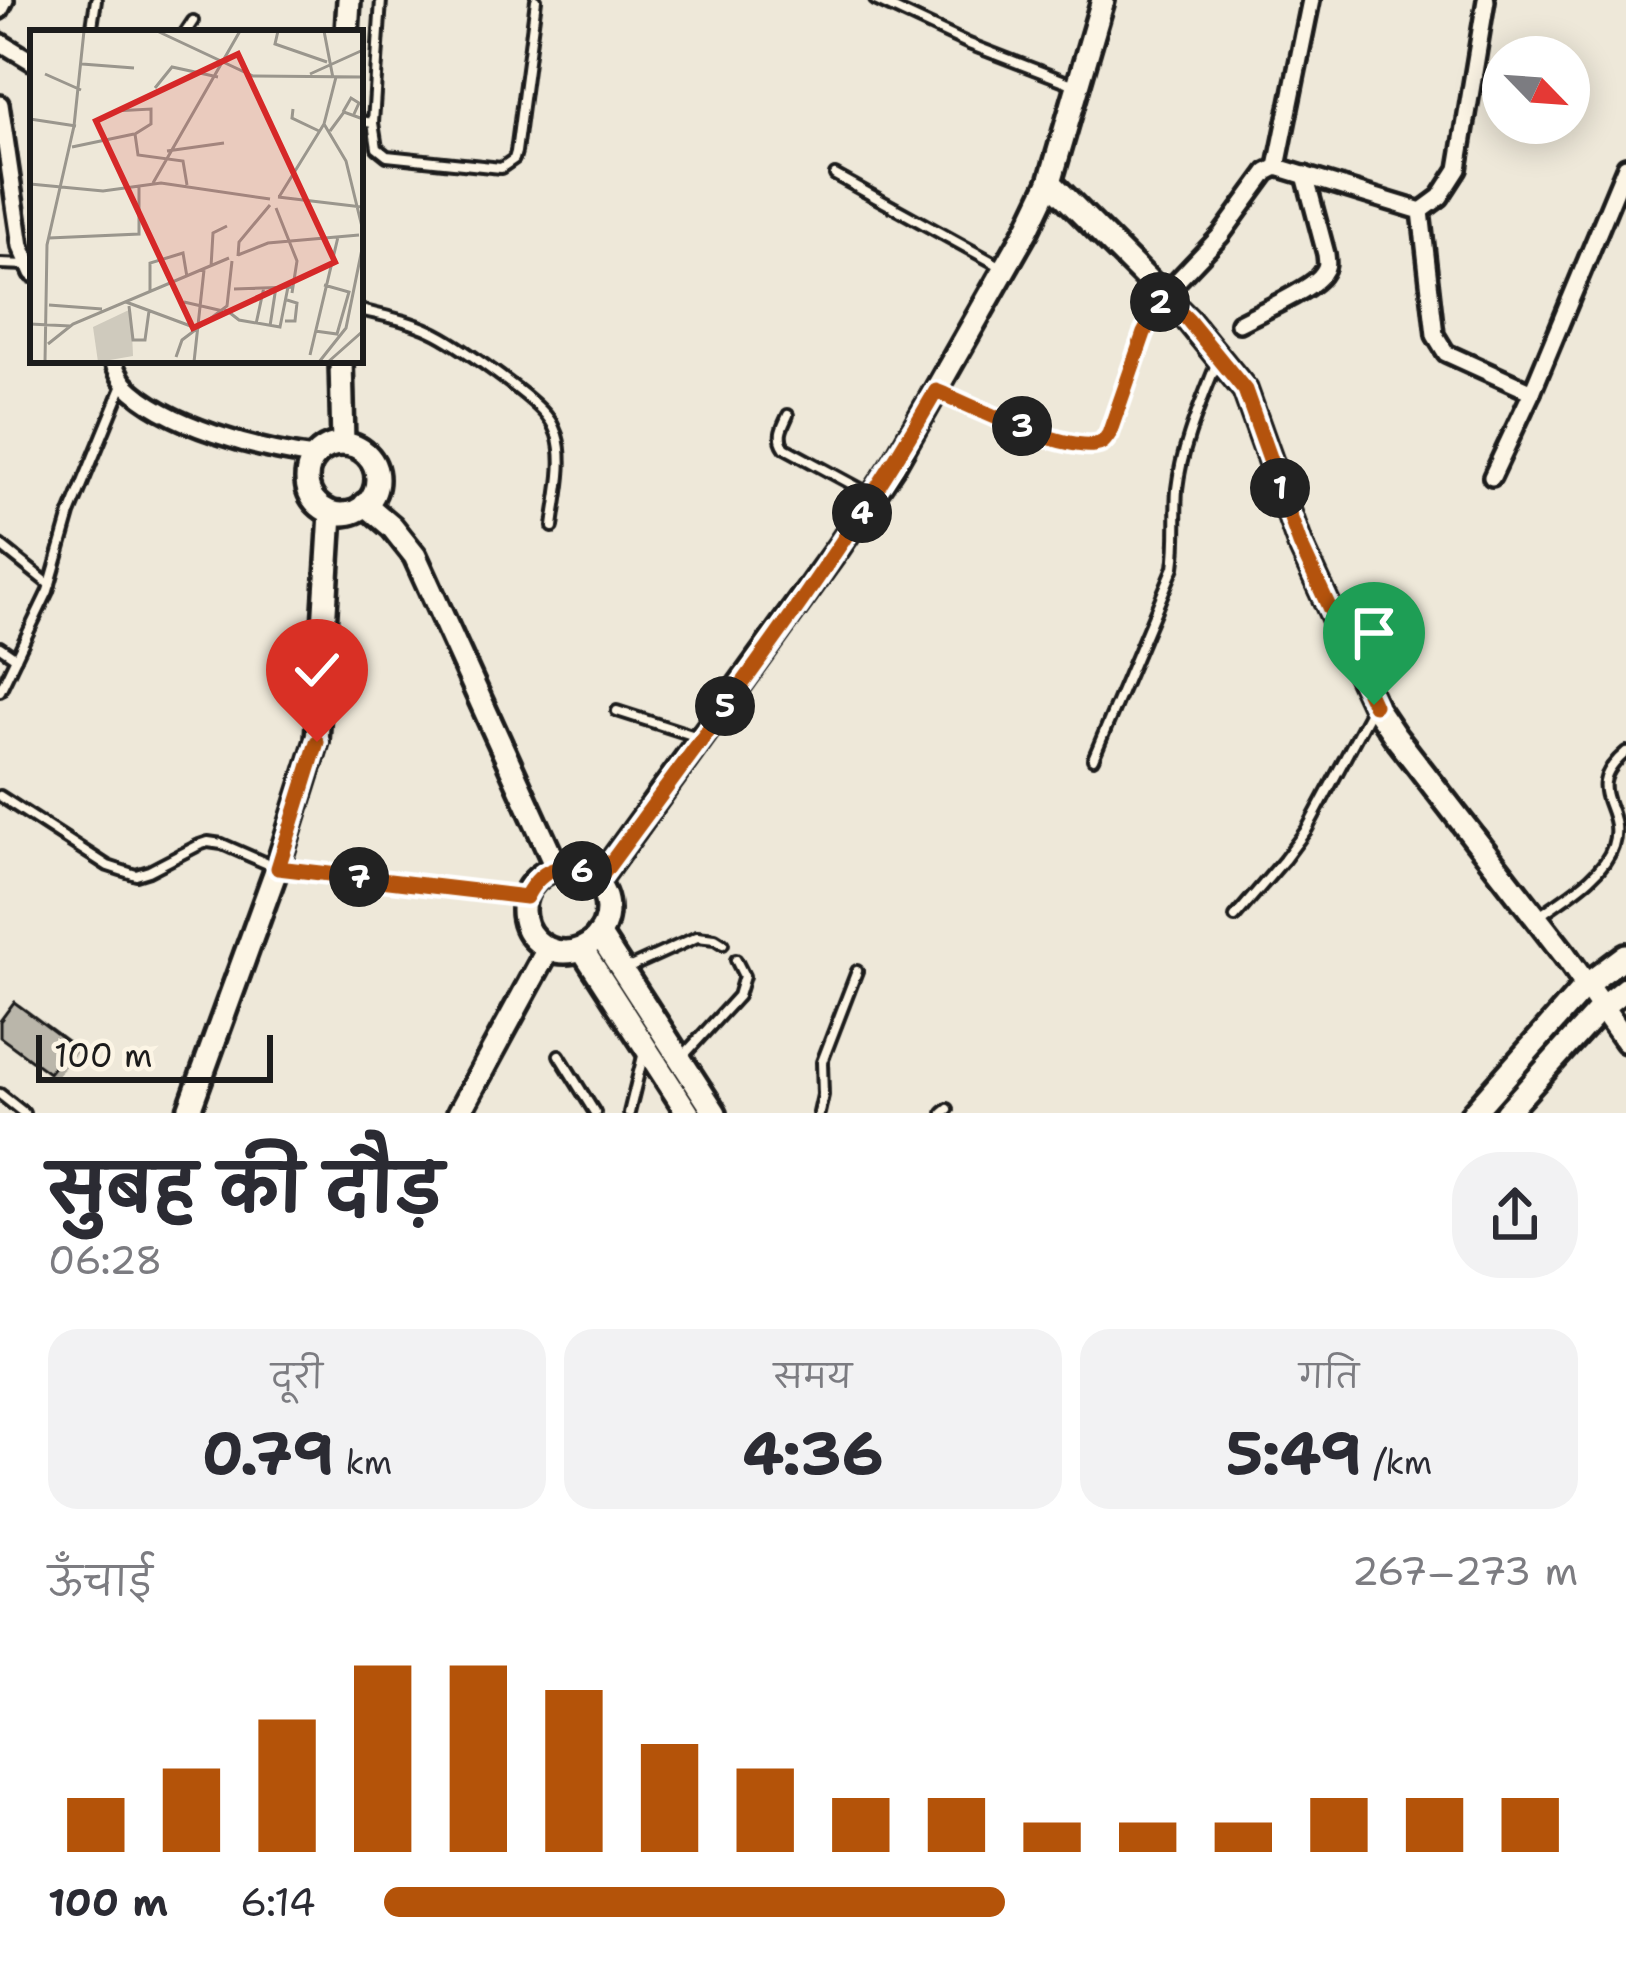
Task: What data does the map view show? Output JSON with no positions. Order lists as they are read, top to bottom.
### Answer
{
  "scale_bar": "100 m",
  "north": "bottom right",
  "page": {
    "pins": [
      "2",
      "3",
      "1",
      "4",
      "5",
      "6",
      "7"
    ],
    "scale": "100 m",
    "heading": ["सुबह की दौड़", "06:28"],
    "stats": [
      ["दूरी", "0.79 km"],
      ["समय", "4:36"],
      ["गति", "5:49 /km"]
    ],
    "chart": ["ऊँचाई", "267–273 m"],
    "list": [
      {
        "name": "100 m",
        "note": "6:14"
      }
    ]
  }
}
